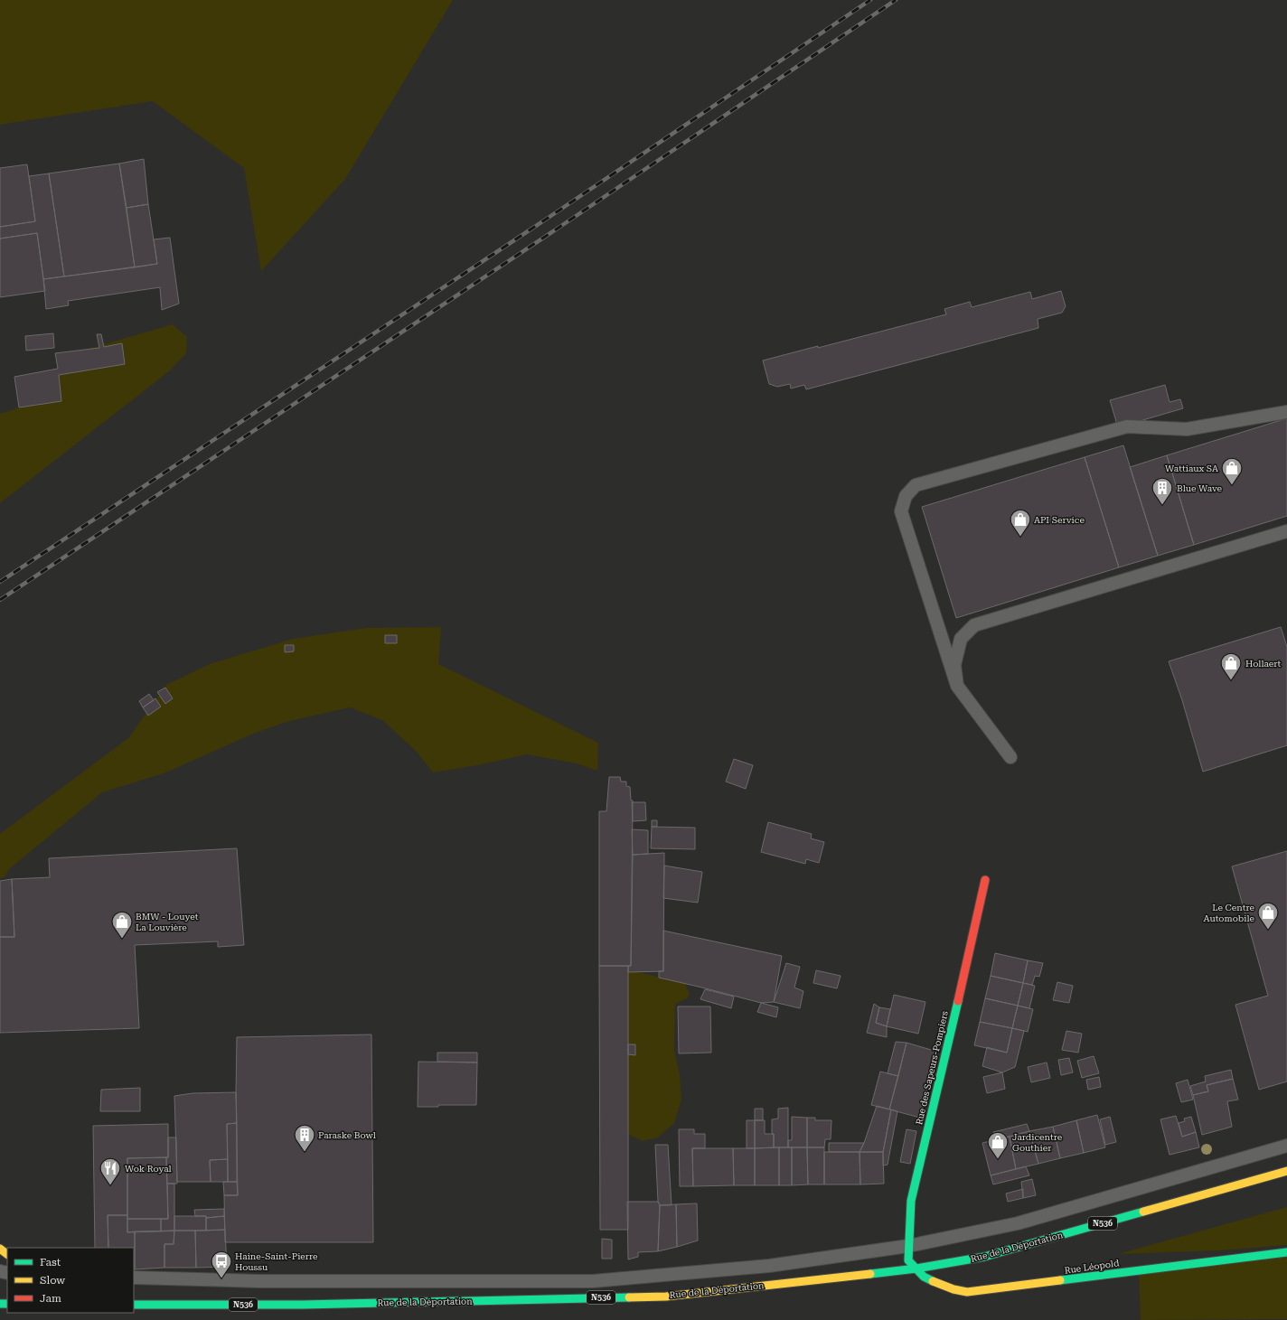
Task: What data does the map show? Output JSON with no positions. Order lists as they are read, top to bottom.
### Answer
{
  "streets": {
    "main road": [
      "Rue des Sapeurs-Pompiers",
      "N536",
      "Rue de la Déportation",
      "Rue Léopold"
    ]
  },
  "crossings": [
    ["Rue des Sapeurs-Pompiers", "Rue de la Déportation"],
    ["Rue des Sapeurs-Pompiers", "Rue Léopold"],
    ["Rue de la Déportation", "Rue Léopold"]
  ],
  "places": {
    "shop": [
      "Wattiaux SA",
      "API Service",
      "Hollaert",
      "Le Centre Automobile",
      "BMW - Louyet La Louvière",
      "Jardicentre Gouthier"
    ],
    "building": ["Blue Wave", "Paraske Bowl"],
    "restaurant": ["Wok Royal"],
    "bus stop": ["Haine-Saint-Pierre Houssu"]
  },
  "legend": ["Fast", "Slow", "Jam"]
}
